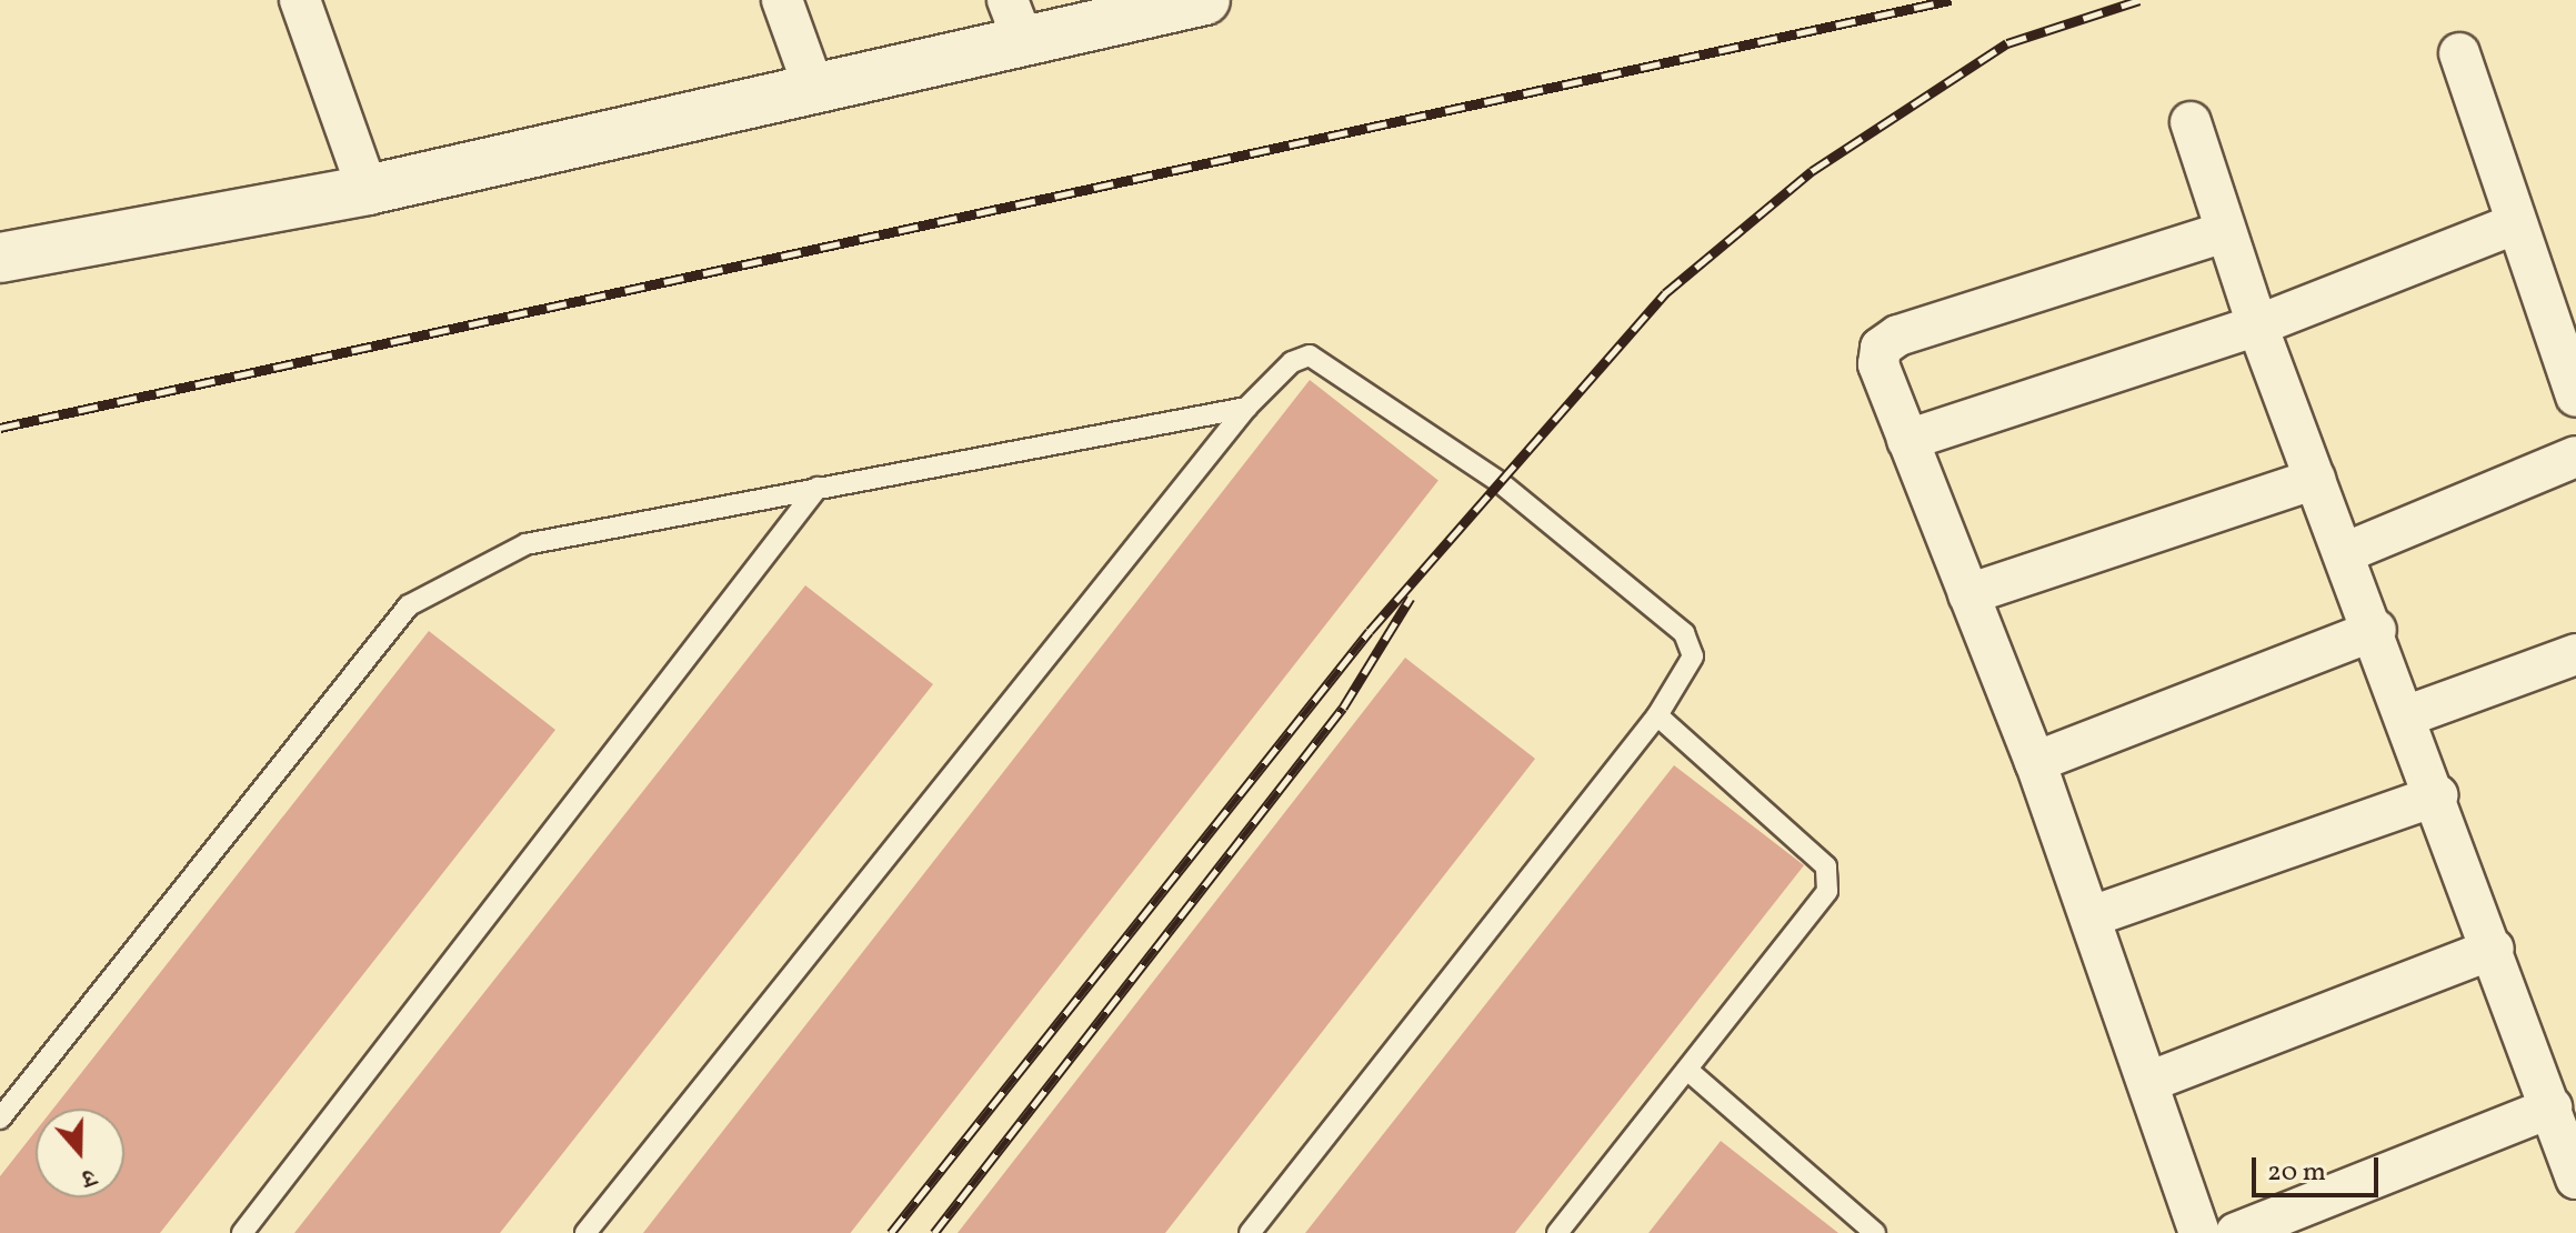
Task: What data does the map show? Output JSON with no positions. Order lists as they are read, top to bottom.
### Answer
{
  "scale_bar": "20 m",
  "north": "bottom"
}
